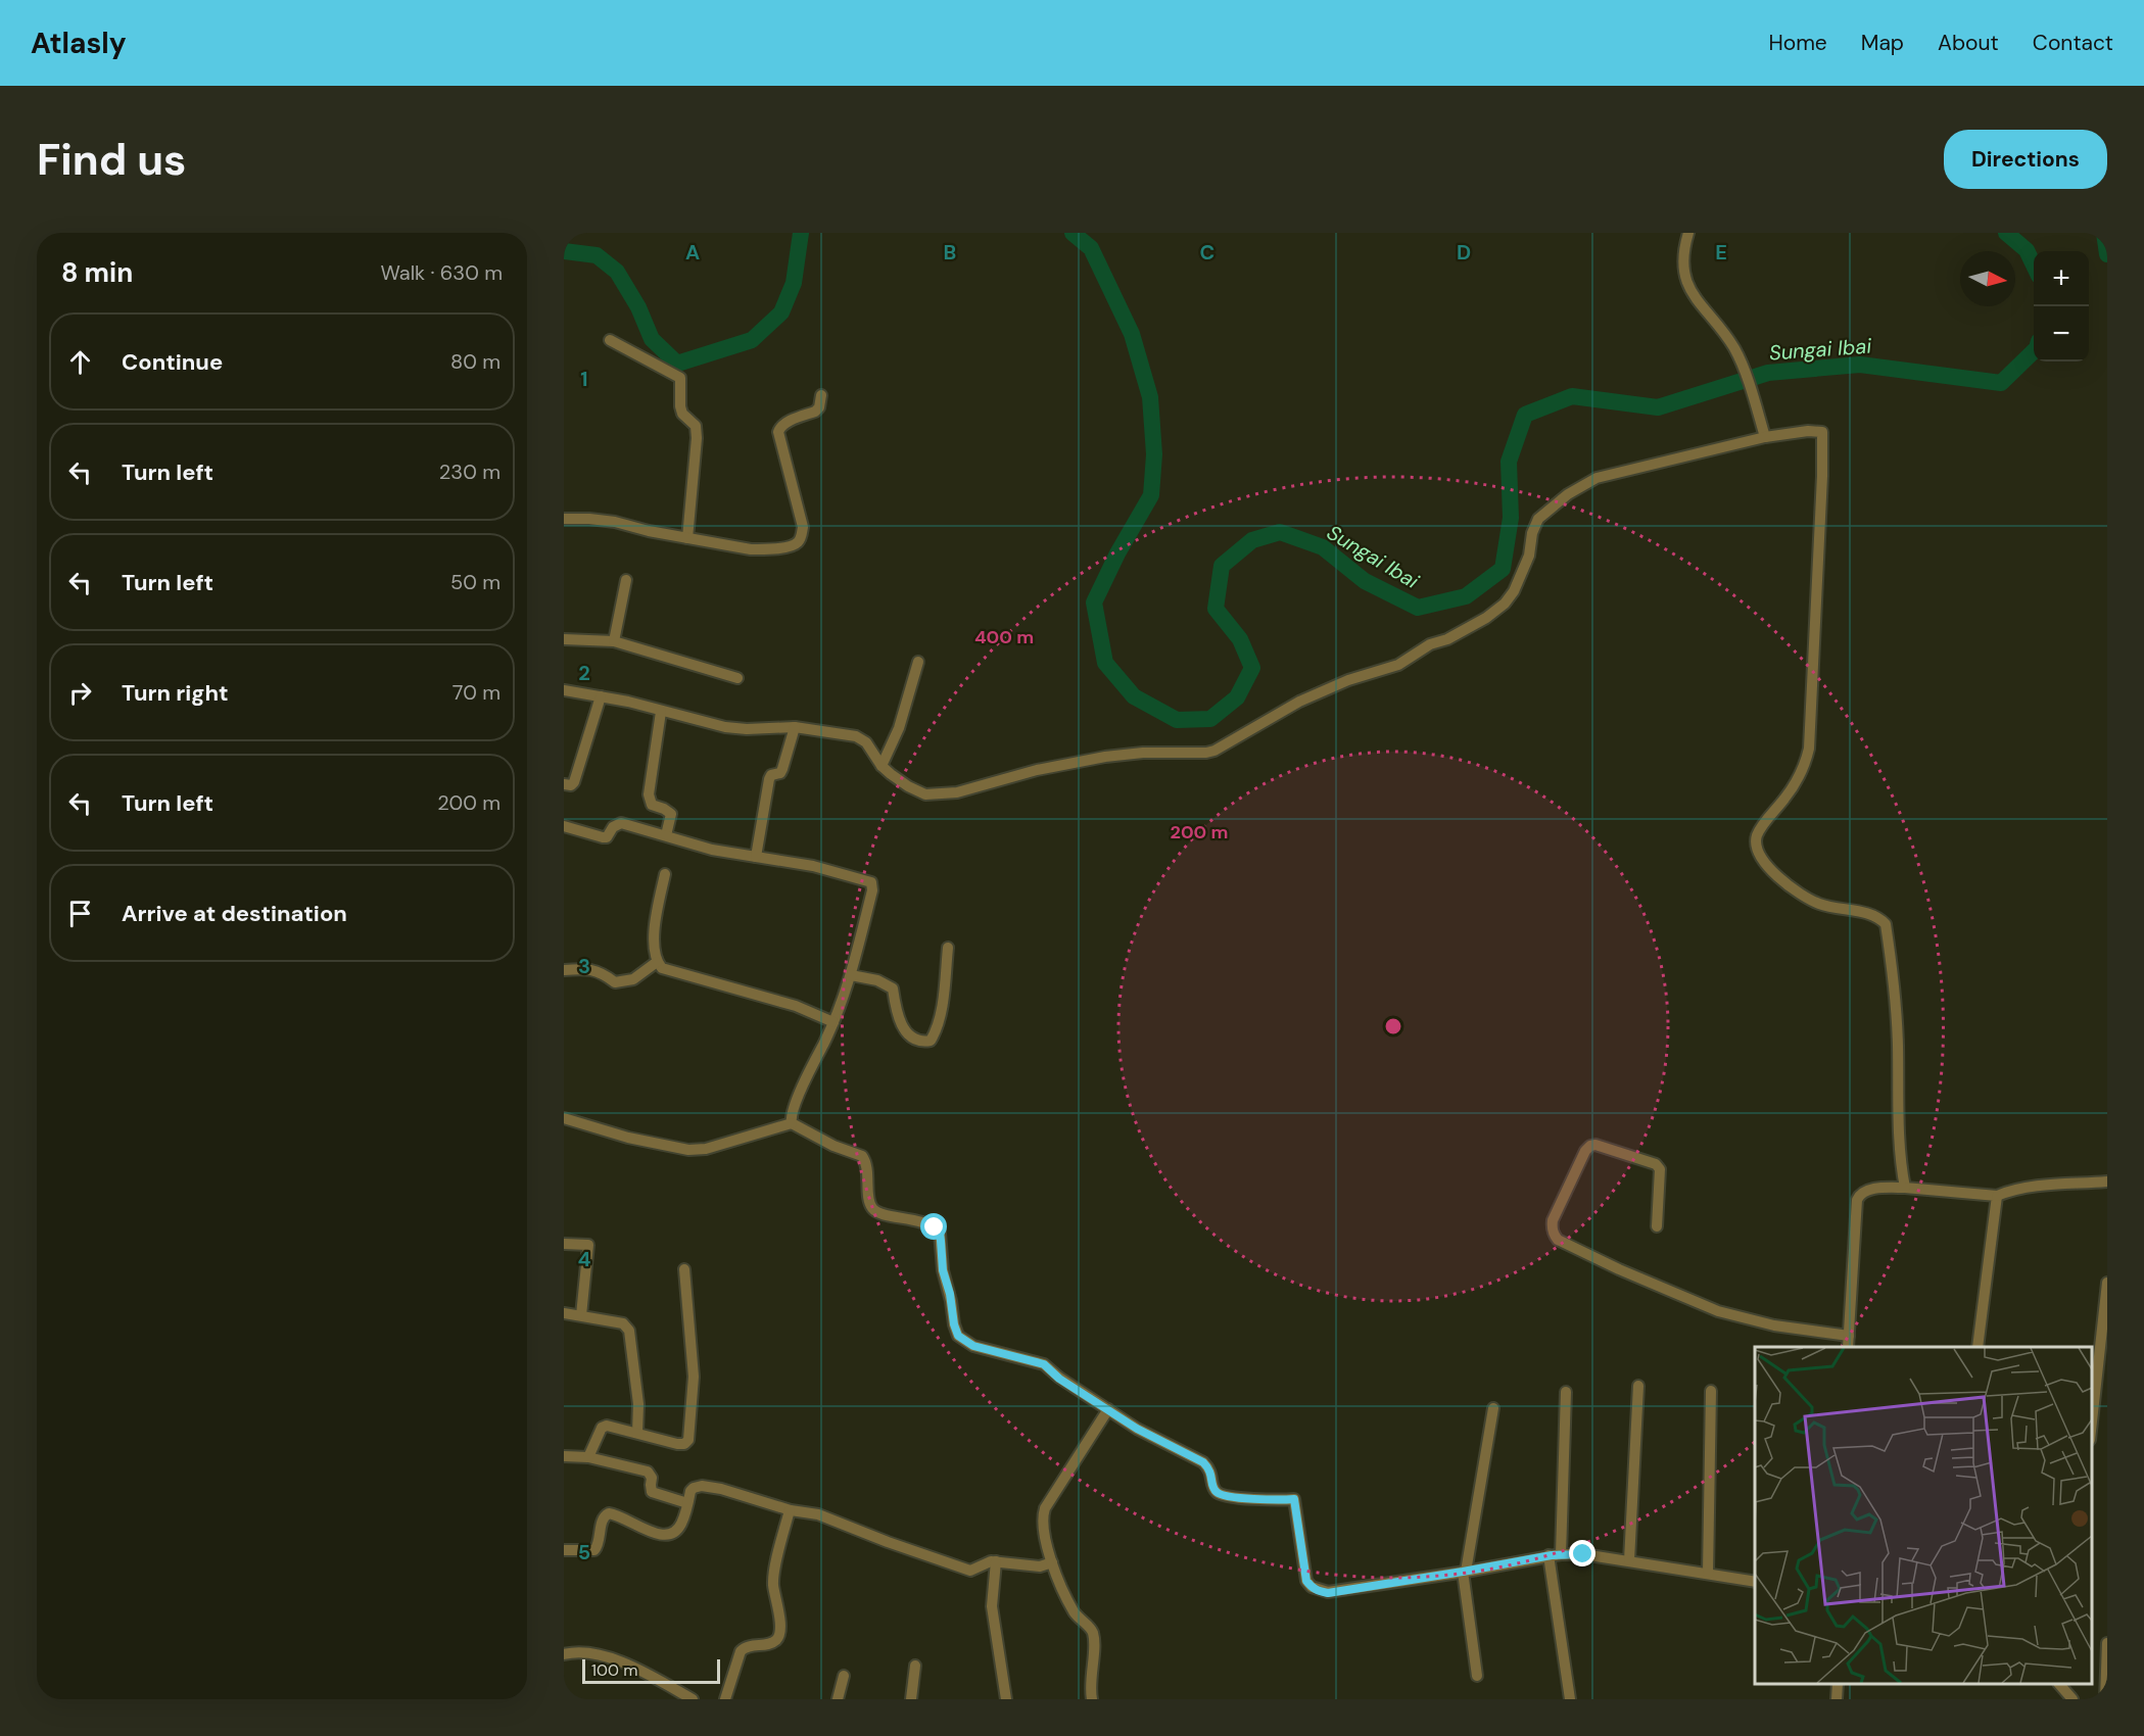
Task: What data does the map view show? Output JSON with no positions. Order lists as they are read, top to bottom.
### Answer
{
  "water": ["Sungai Ibai"],
  "scale_bar": "100 m",
  "north": "right",
  "page": {
    "header": "Atlasly",
    "nav": [
      "Home",
      "Map",
      "About",
      "Contact"
    ],
    "buttons": "Directions",
    "title": "Find us",
    "heading": ["8 min", "Walk · 630 m"],
    "map_buttons": ["+", "−"],
    "list": [
      ["Continue", "80 m"],
      ["Turn left", "230 m"],
      ["Turn left", "50 m"],
      ["Turn right", "70 m"],
      ["Turn left", "200 m"],
      "Arrive at destination"
    ],
    "scale": "100 m"
  },
  "grid": {
    "columns": [
      "A",
      "B",
      "C",
      "D",
      "E"
    ],
    "rows": [
      "1",
      "2",
      "3",
      "4",
      "5"
    ]
  },
  "rings": ["400 m", "200 m"]
}
